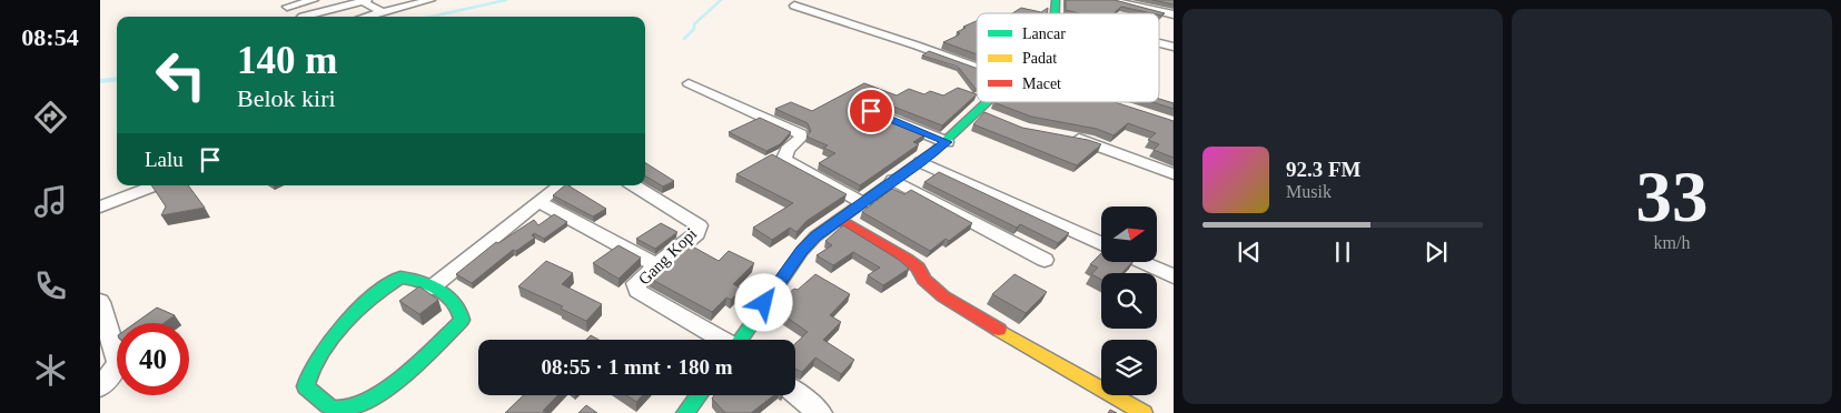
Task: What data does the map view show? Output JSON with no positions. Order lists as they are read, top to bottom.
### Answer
{
  "streets": {
    "street": ["Gang Kopi"]
  },
  "legend": ["Lancar", "Padat", "Macet"],
  "north": "right",
  "page": {
    "tabs": "08:54",
    "tile": ["33", "km/h"],
    "turn": ["140 m", "Belok kiri"],
    "then": "Lalu",
    "song": ["92.3 FM", "Musik"],
    "limit": "40",
    "trip": "08:55 · 1 mnt · 180 m"
  }
}
